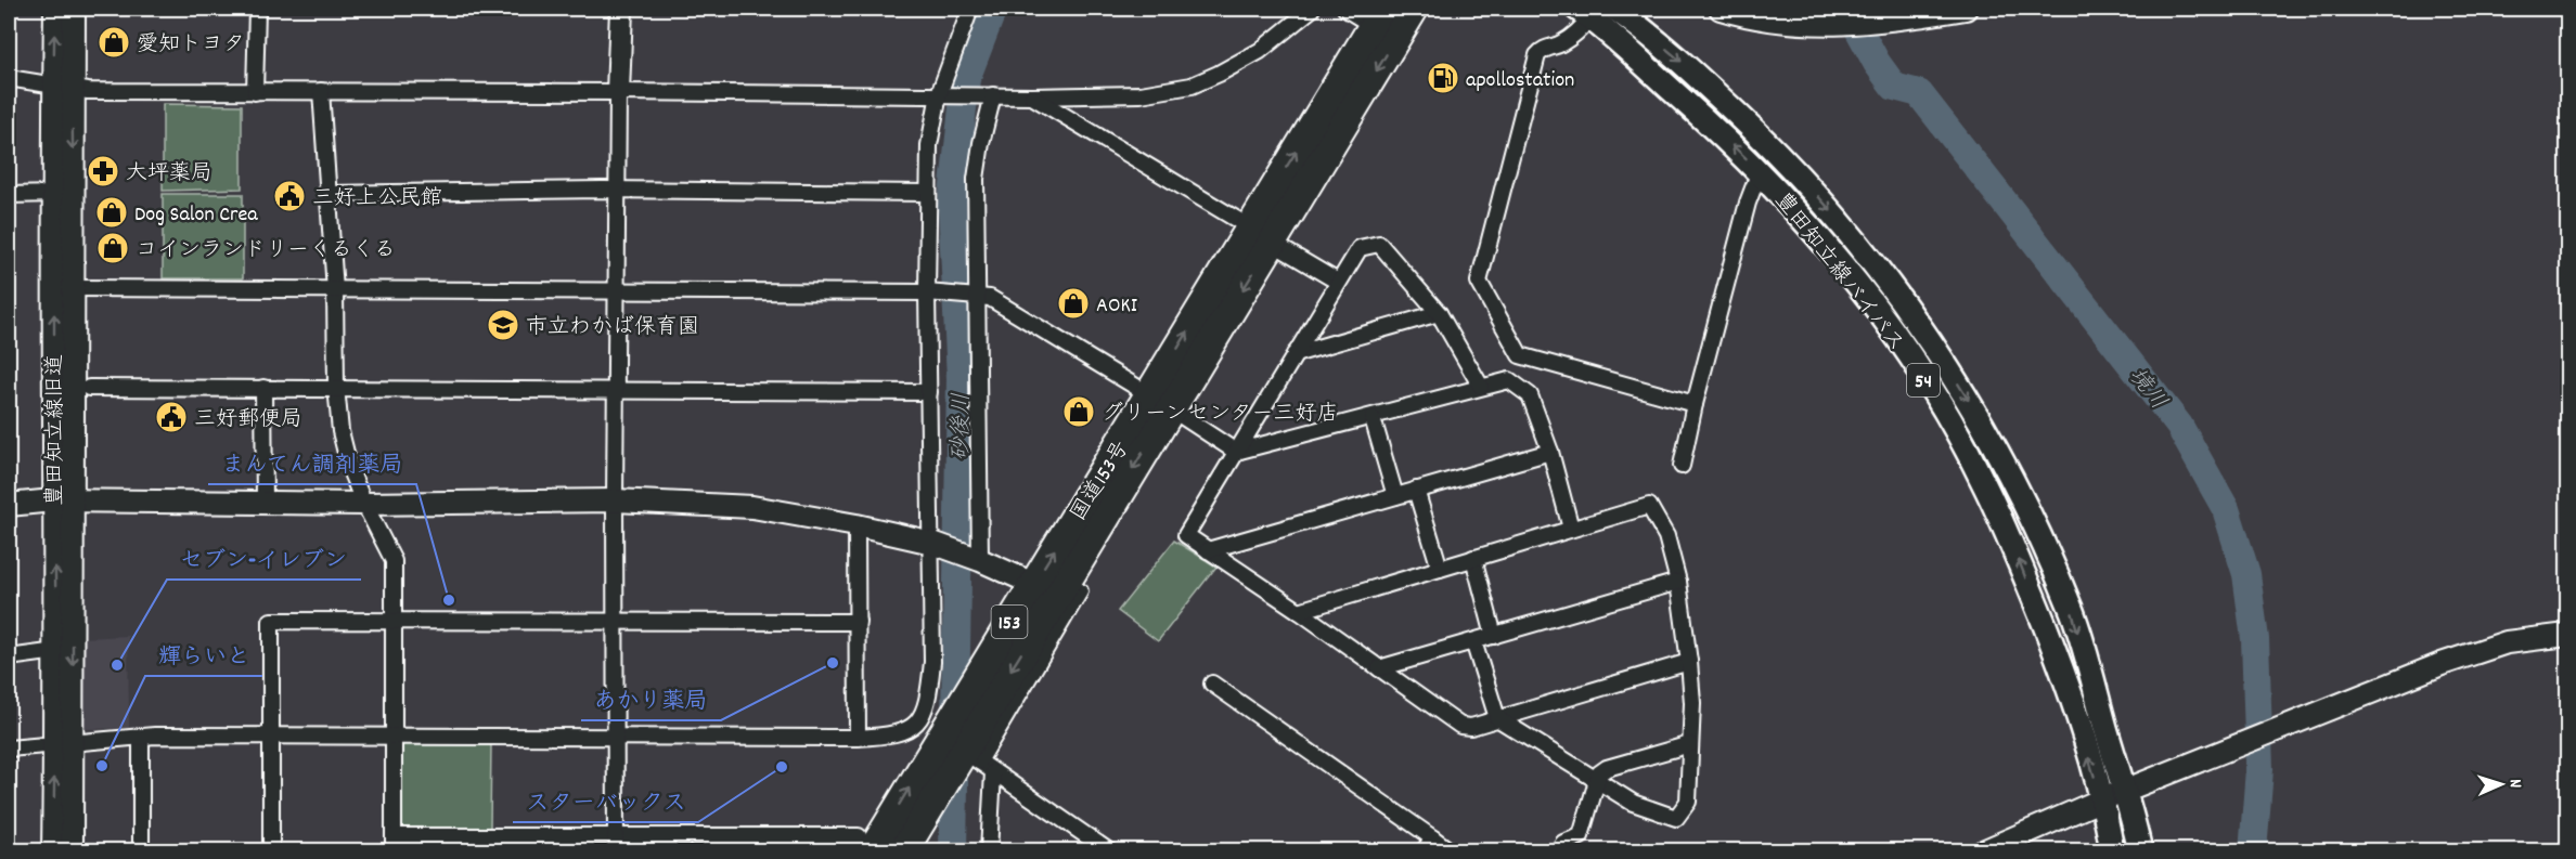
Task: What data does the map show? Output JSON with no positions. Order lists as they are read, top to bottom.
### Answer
{
  "streets": {
    "highway": ["国道153号", "153"],
    "main road": ["豊田知立線バイパス", "54"],
    "street": ["豊田知立線旧道"]
  },
  "water": ["境川", "砂後川"],
  "places": {
    "shop": [
      "愛知トヨタ",
      "Dog Salon Crea",
      "コインランドリーくるくる",
      "AOKI",
      "グリーンセンター三好店"
    ],
    "fuel station": ["apollostation"],
    "pharmacy": ["大坪薬局"],
    "public building": ["三好上公民館", "三好郵便局"],
    "school or university": ["市立わかば保育園"],
    "other": [
      "まんてん調剤薬局",
      "あかり薬局",
      "セブン-イレブン",
      "輝らいと",
      "スターバックス"
    ]
  },
  "north": "right"
}
